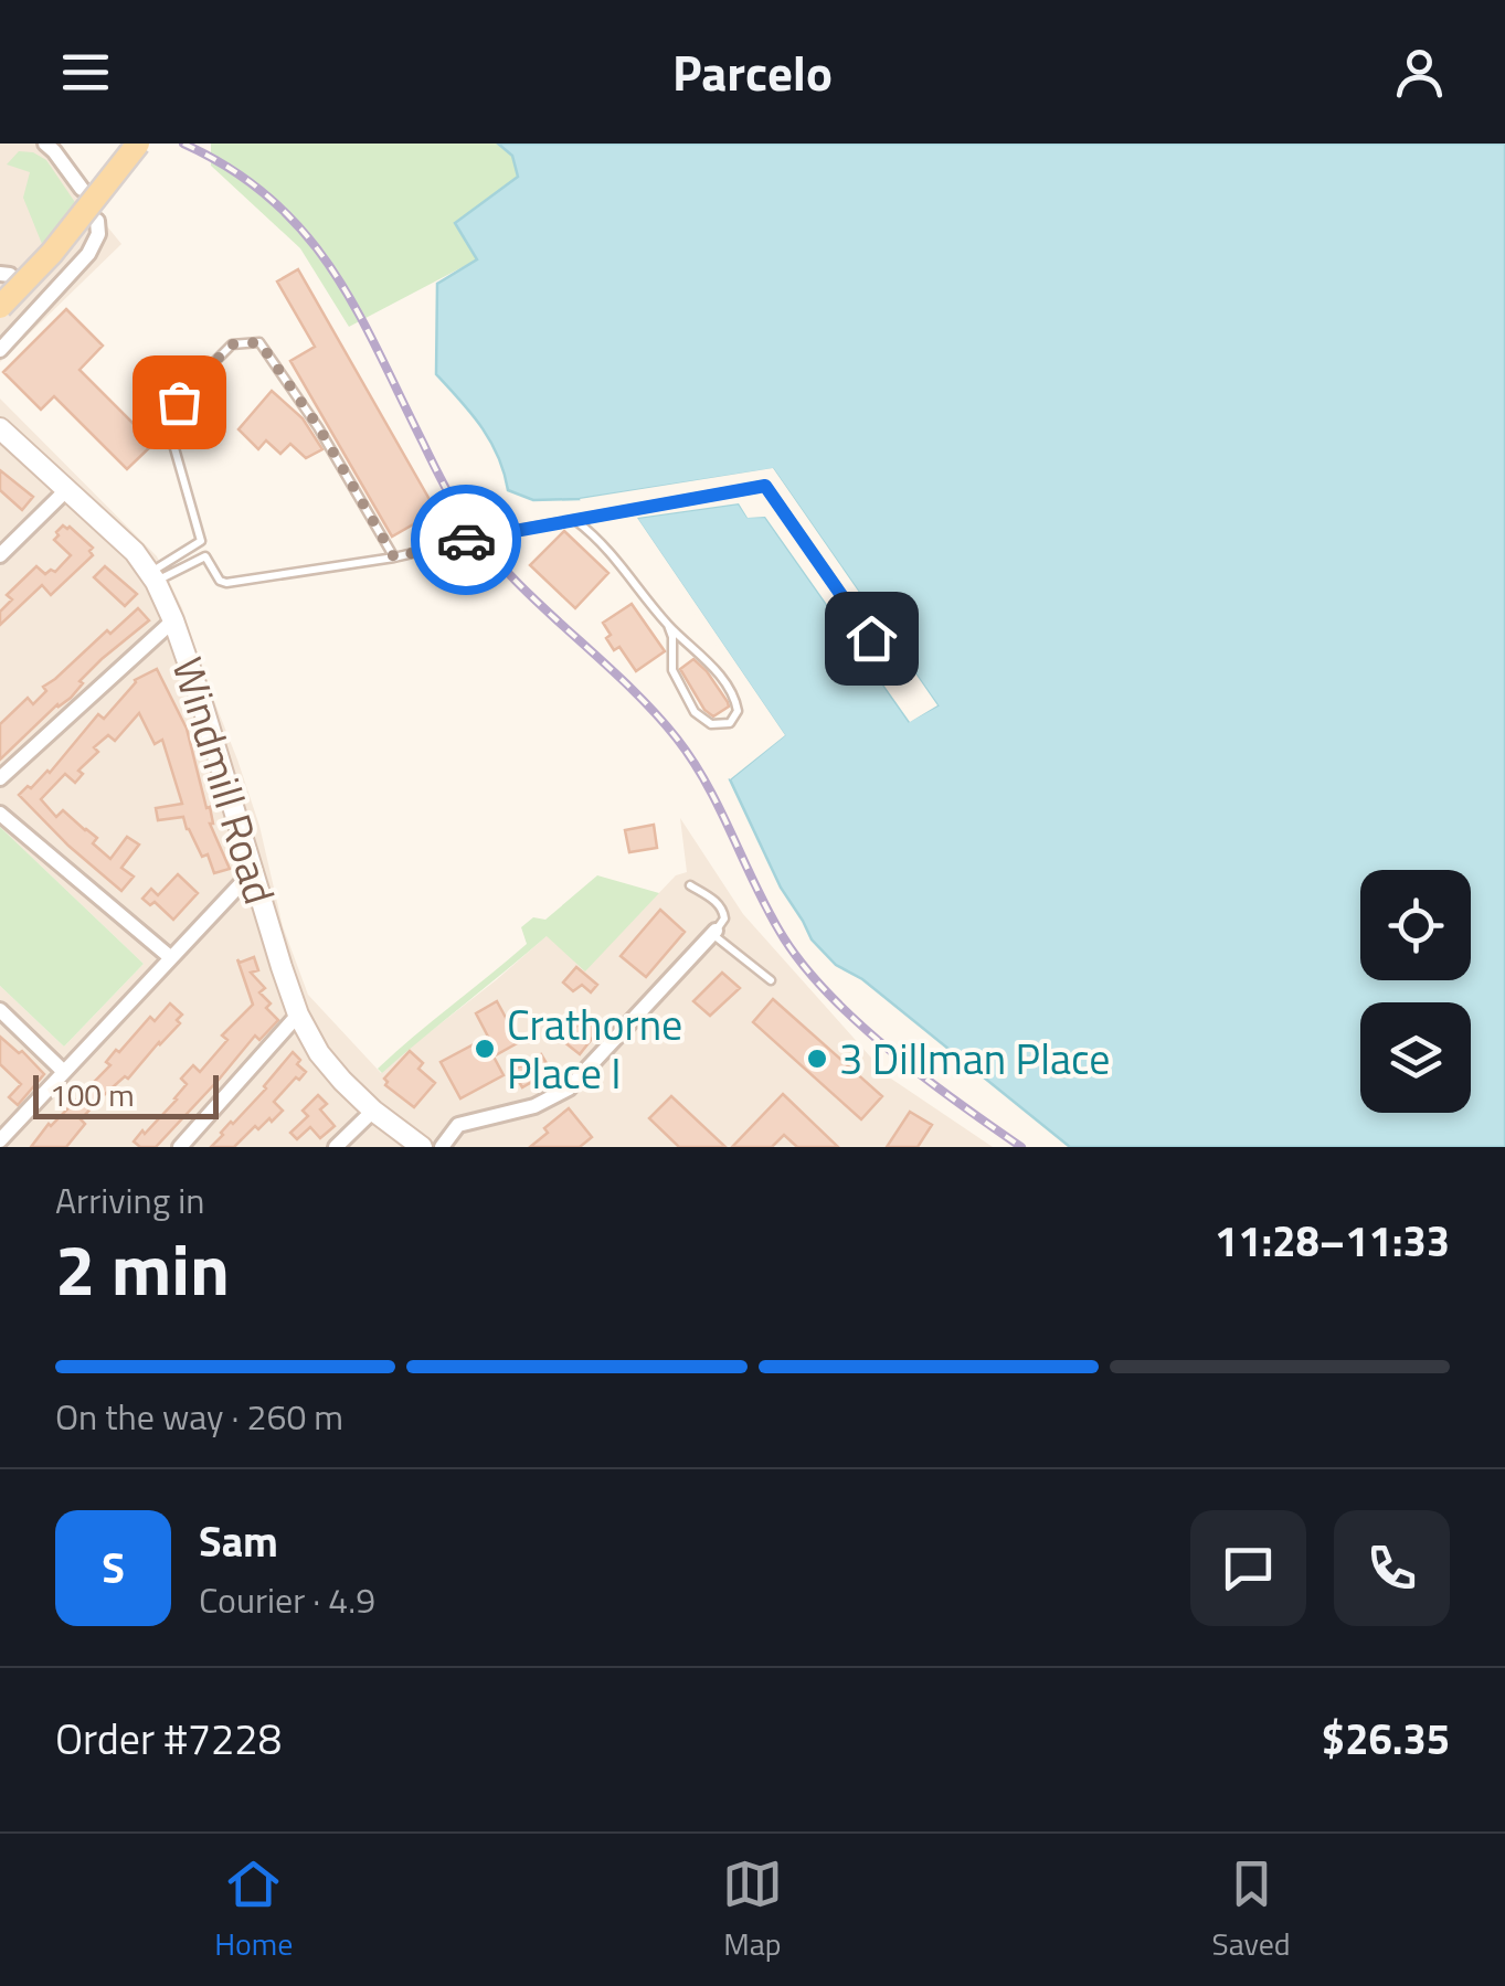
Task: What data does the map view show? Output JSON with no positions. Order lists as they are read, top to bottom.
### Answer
{
  "streets": {
    "main road": ["Windmill Road"]
  },
  "places": ["Crathorne Place I", "3 Dillman Place"],
  "scale_bar": "100 m",
  "page": {
    "header": "Parcelo",
    "scale": "100 m",
    "heading": ["2 min", "Arriving in", "11:28–11:33"],
    "panel": [
      "Sam",
      "Courier · 4.9",
      "Order #7228",
      "$26.35"
    ],
    "bar": "On the way · 260 m",
    "round": "S",
    "tabs": ["Home", "Map", "Saved"]
  }
}
